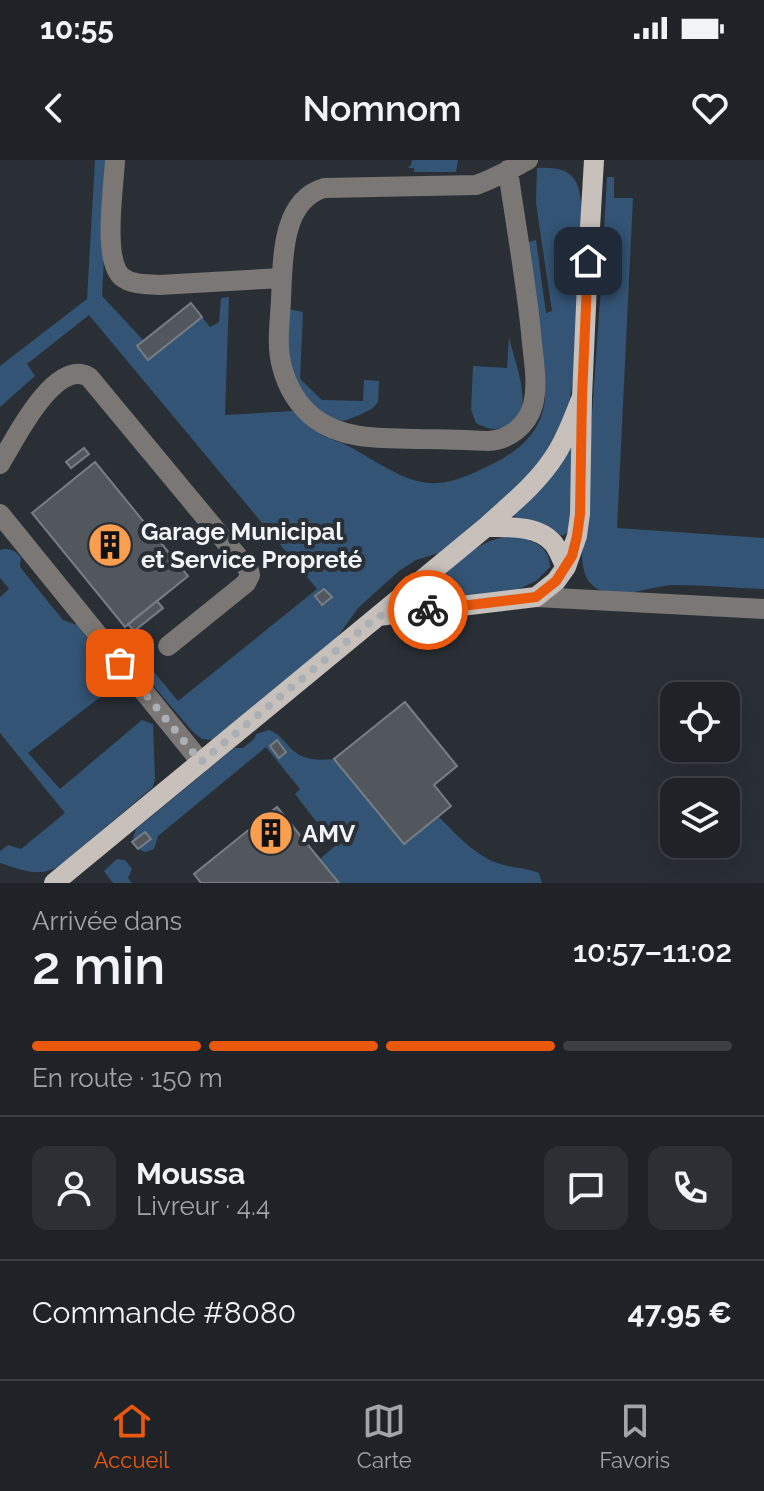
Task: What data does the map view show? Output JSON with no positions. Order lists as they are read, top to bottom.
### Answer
{
  "places": {
    "building": ["Garage Municipal et Service Propreté", "AMV"]
  },
  "page": {
    "status": "10:55",
    "header": "Nomnom",
    "heading": ["2 min", "Arrivée dans", "10:57–11:02"],
    "panel": [
      "Moussa",
      "Livreur · 4.4",
      "Commande #8080",
      "47.95 €"
    ],
    "bar": "En route · 150 m",
    "tabs": ["Accueil", "Carte", "Favoris"]
  }
}
